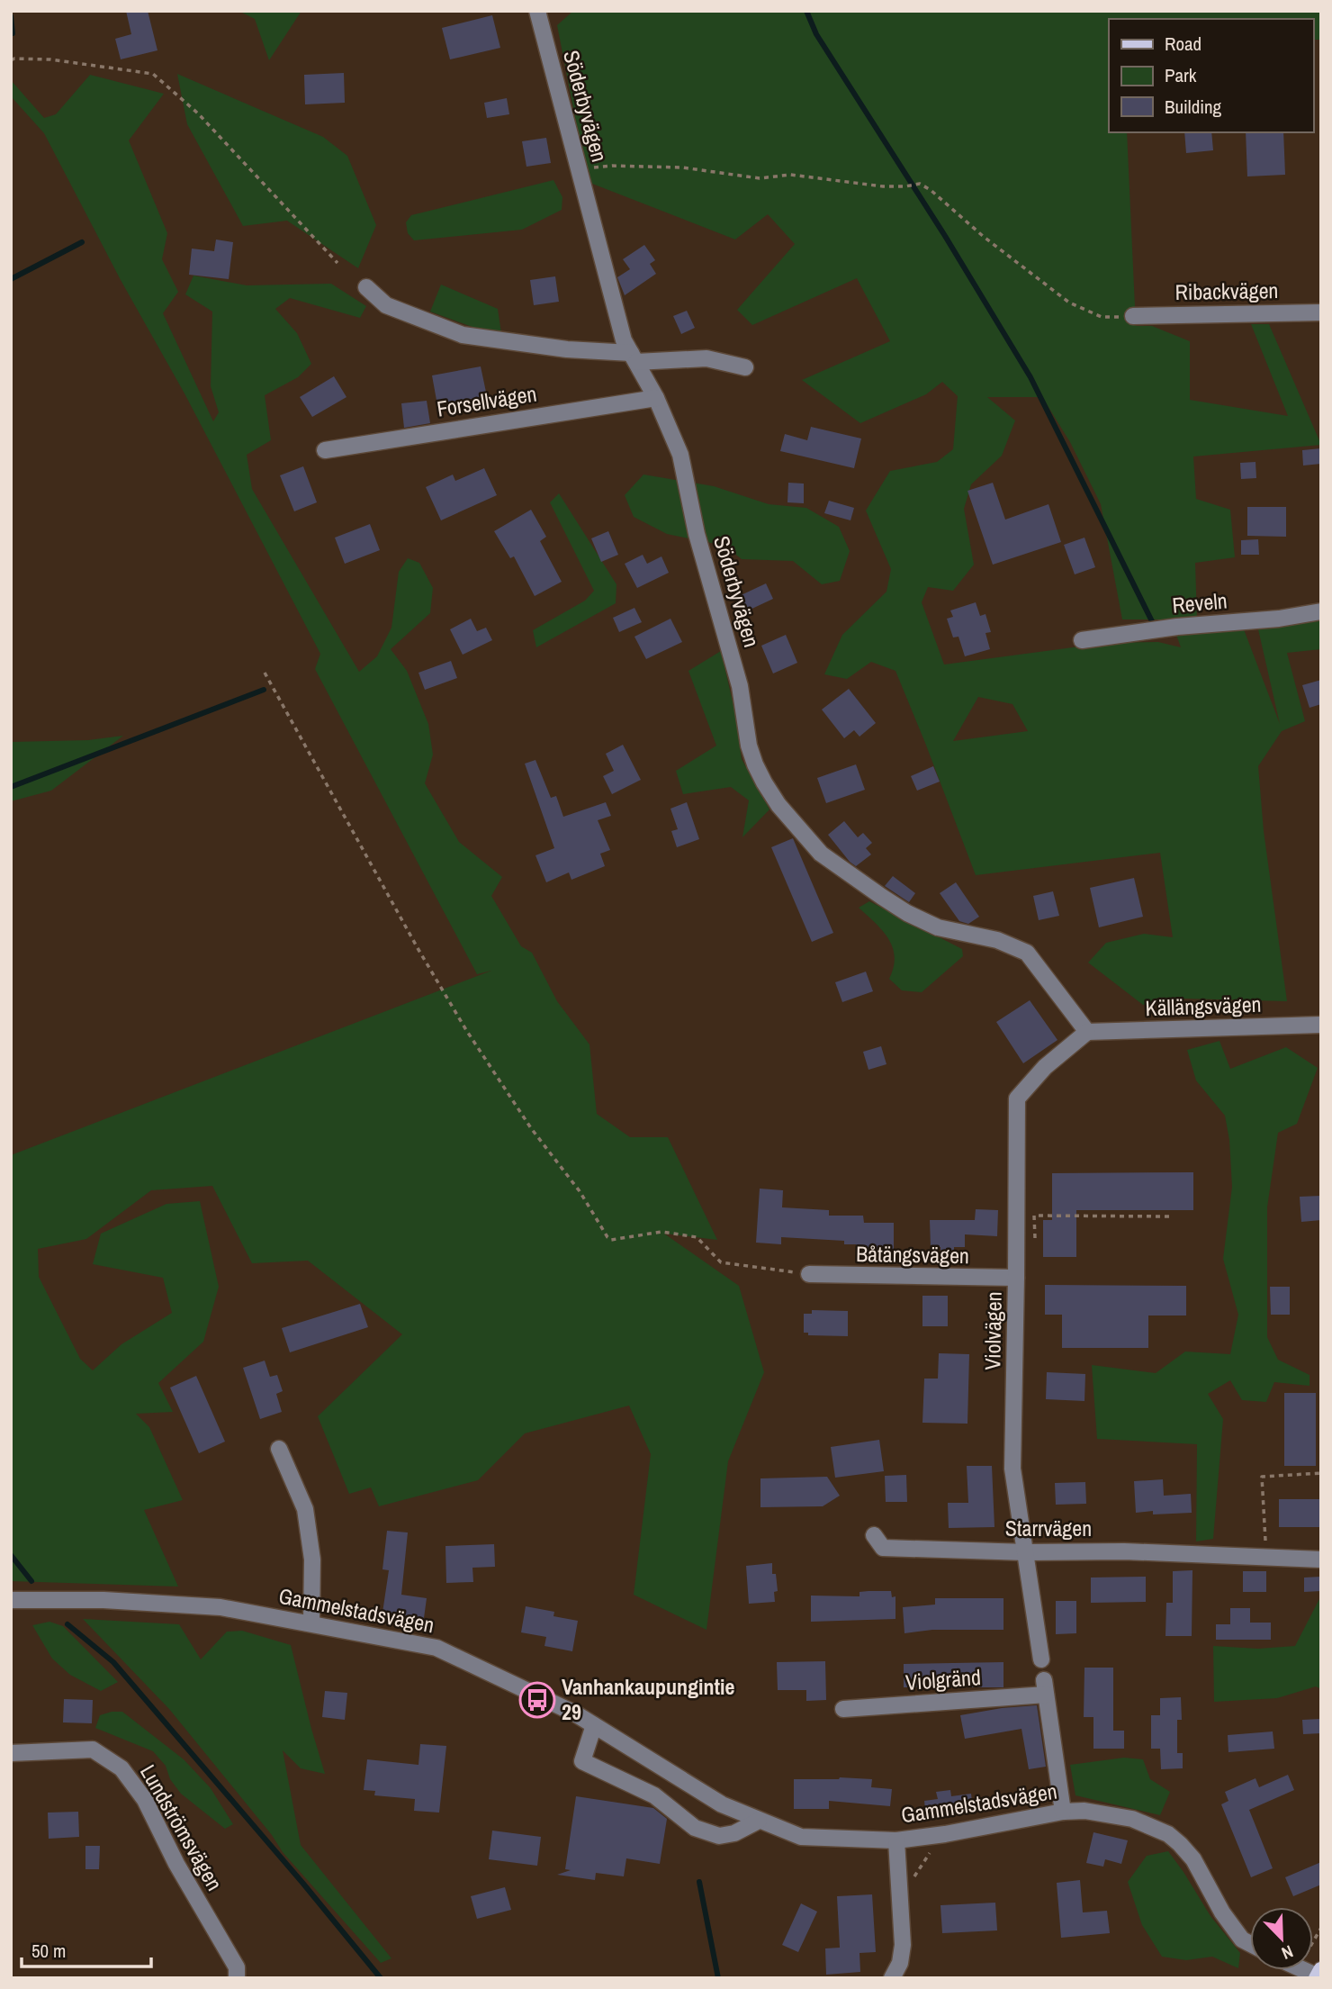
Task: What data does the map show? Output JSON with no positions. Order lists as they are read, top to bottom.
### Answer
{
  "streets": {
    "street": [
      "Söderbyvägen",
      "Ribackvägen",
      "Forsellvägen",
      "Reveln",
      "Källängsvägen",
      "Båtängsvägen",
      "Violvägen",
      "Starrvägen",
      "Gammelstadsvägen",
      "Violgränd",
      "Lundströmsvägen"
    ]
  },
  "crossings": [
    ["Söderbyvägen", "Forsellvägen"],
    ["Söderbyvägen", "Källängsvägen"],
    ["Söderbyvägen", "Violvägen"],
    ["Källängsvägen", "Violvägen"],
    ["Båtängsvägen", "Violvägen"],
    ["Violvägen", "Starrvägen"],
    ["Gammelstadsvägen", "Violgränd"]
  ],
  "places": {
    "bus stop": ["Vanhankaupungintie 29"]
  },
  "legend": ["Road", "Park", "Building"],
  "scale_bar": "50 m",
  "north": "bottom right"
}
